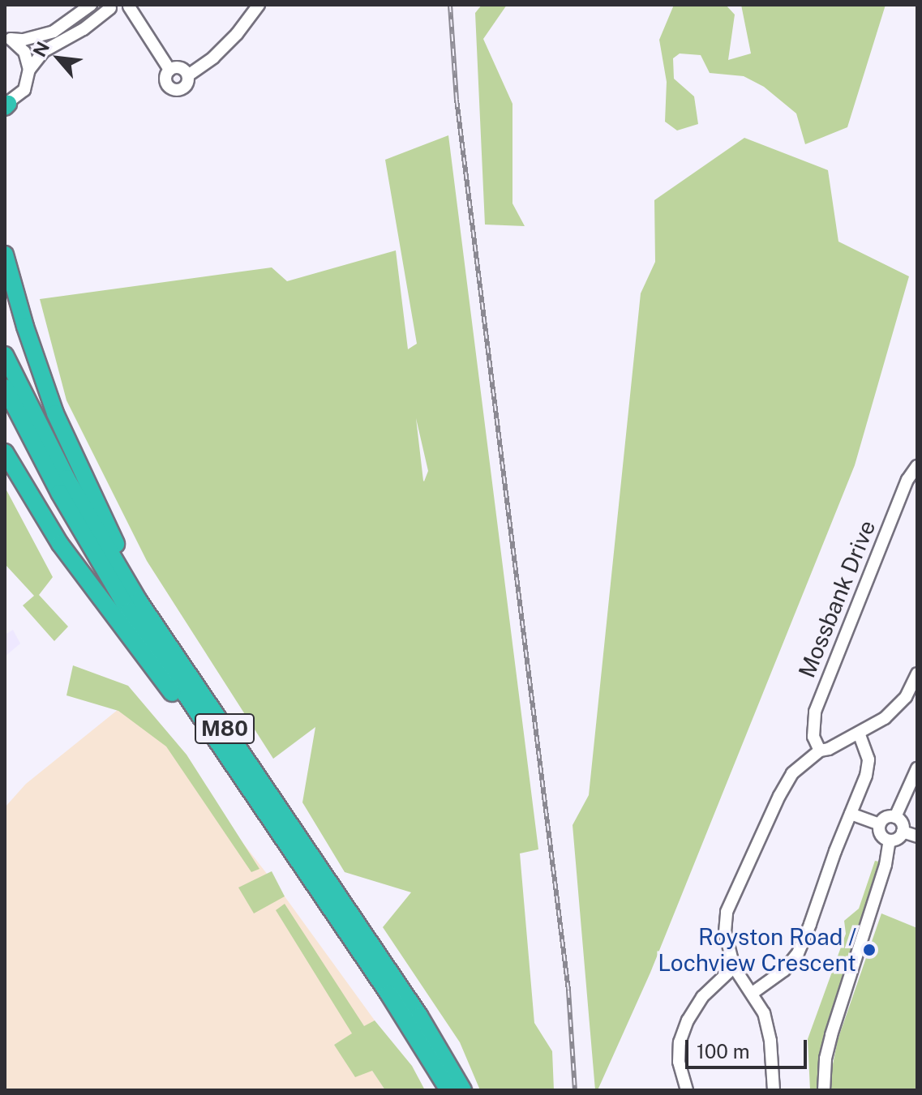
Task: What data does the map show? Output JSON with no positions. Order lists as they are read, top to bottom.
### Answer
{
  "streets": {
    "highway": ["M80"],
    "street": ["Mossbank Drive"]
  },
  "places": ["Royston Road / Lochview Crescent"],
  "scale_bar": "100 m",
  "north": "top left"
}
